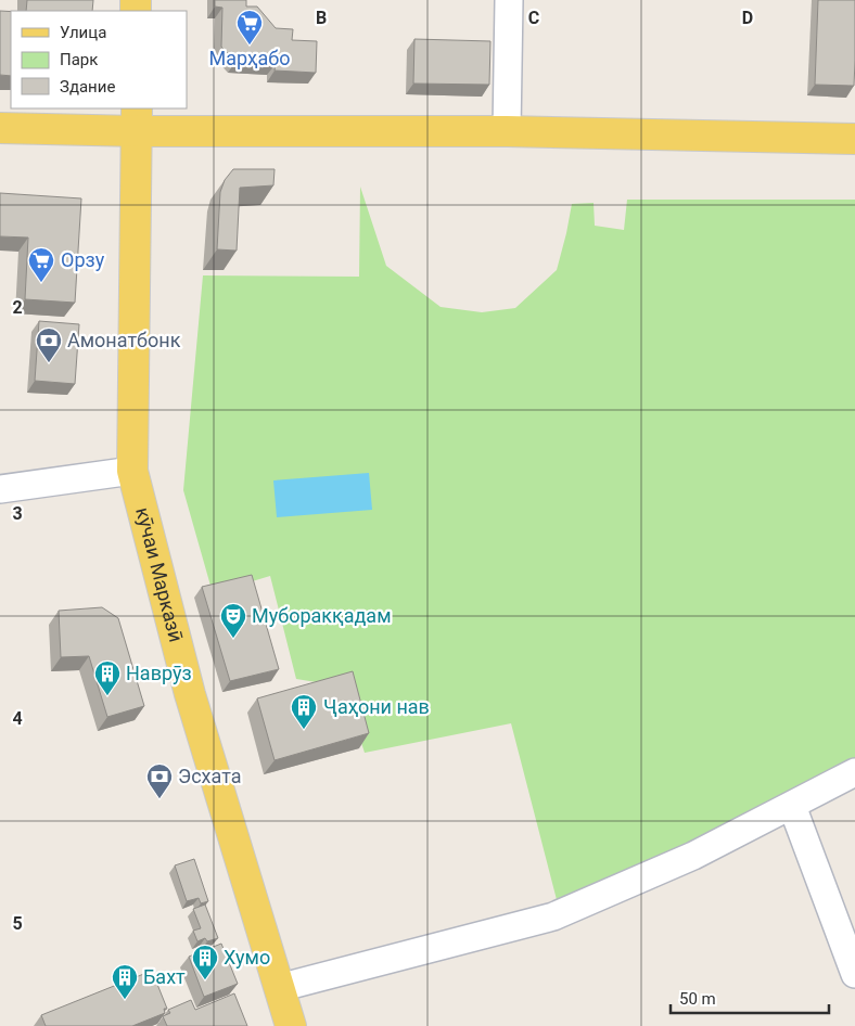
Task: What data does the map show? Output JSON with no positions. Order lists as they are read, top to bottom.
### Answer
{
  "streets": {
    "main road": ["кӯчаи Марказӣ"]
  },
  "places": {
    "supermarket": ["Марҳабо", "Орзу"],
    "bank": ["Амонатбонк", "Эсхата"],
    "theatre": ["Муборакқадам"],
    "building": [
      "Наврӯз",
      "Ҷаҳони нав",
      "Хумо",
      "Бахт"
    ]
  },
  "legend": ["Улица", "Парк", "Здание"],
  "scale_bar": "50 m",
  "grid": {
    "columns": ["B", "C", "D"],
    "rows": [
      "2",
      "3",
      "4",
      "5"
    ]
  }
}
